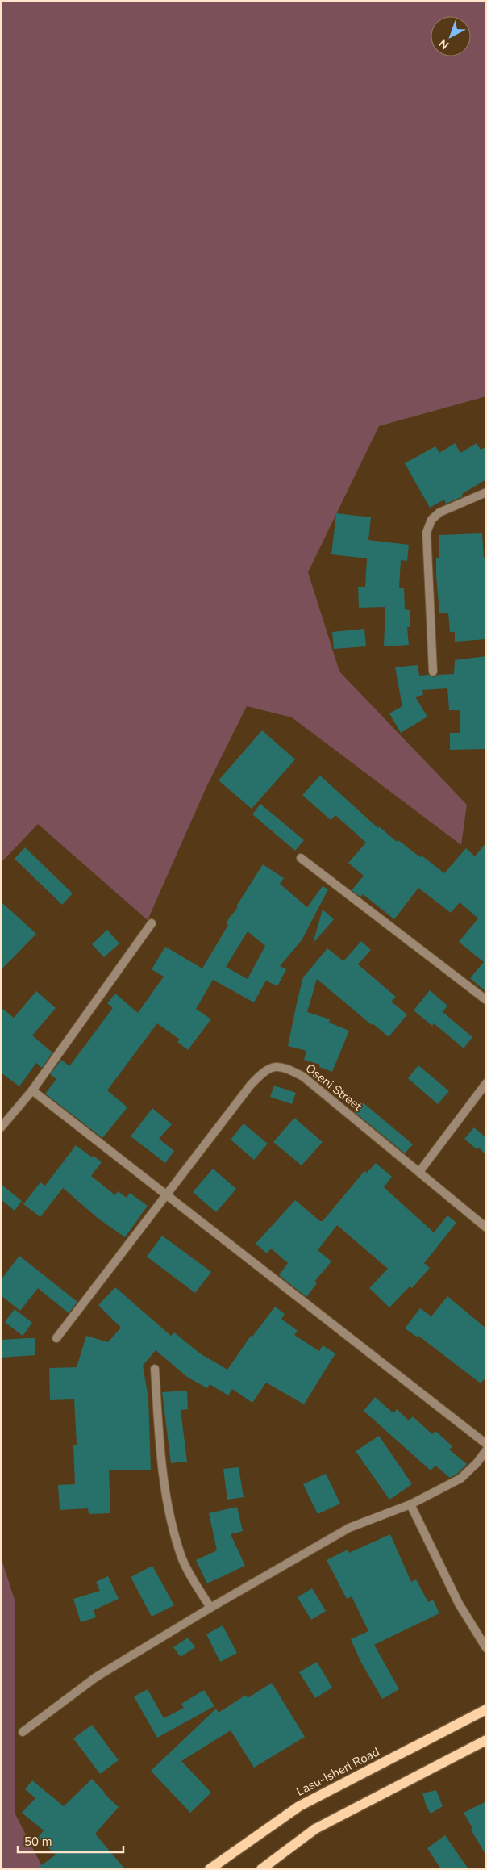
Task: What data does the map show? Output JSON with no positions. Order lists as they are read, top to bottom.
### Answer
{
  "streets": {
    "main road": ["Lasu-Isheri Road"],
    "street": ["Oseni Street"]
  },
  "scale_bar": "50 m",
  "north": "bottom left"
}
